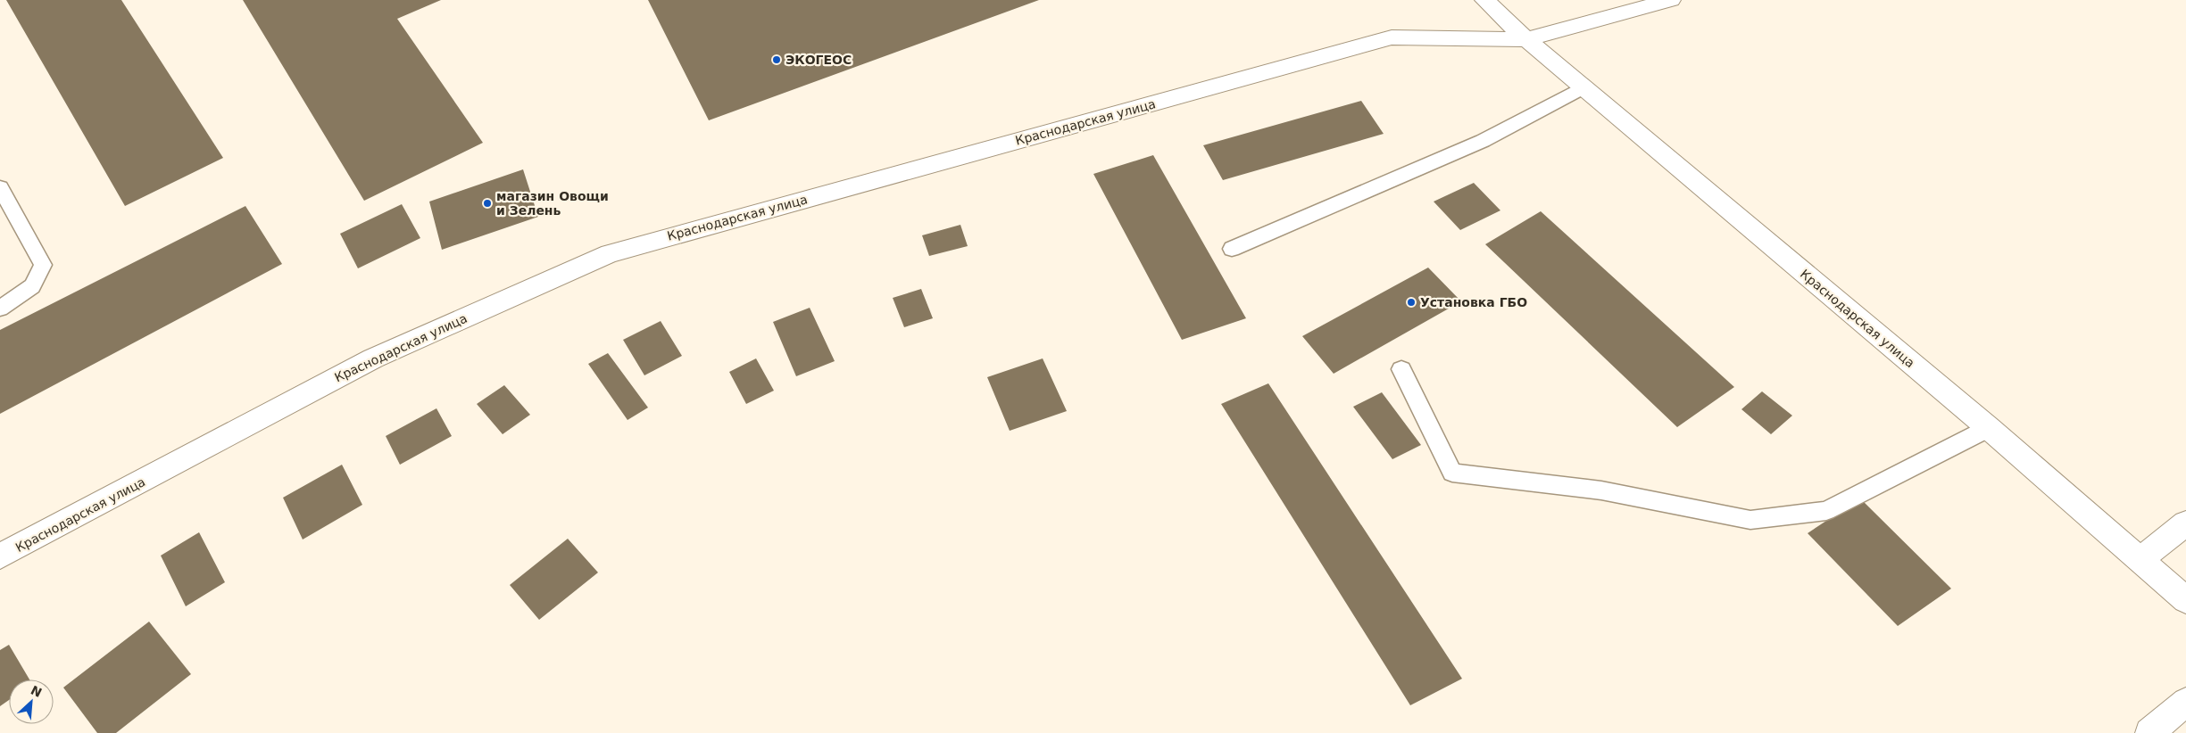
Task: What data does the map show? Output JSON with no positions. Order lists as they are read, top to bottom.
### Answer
{
  "streets": {
    "street": ["Краснодарская улица"]
  },
  "places": ["ЭКОГЕОС", "магазин Овощи и Зелень", "Установка ГБО"],
  "north": "top right"
}
